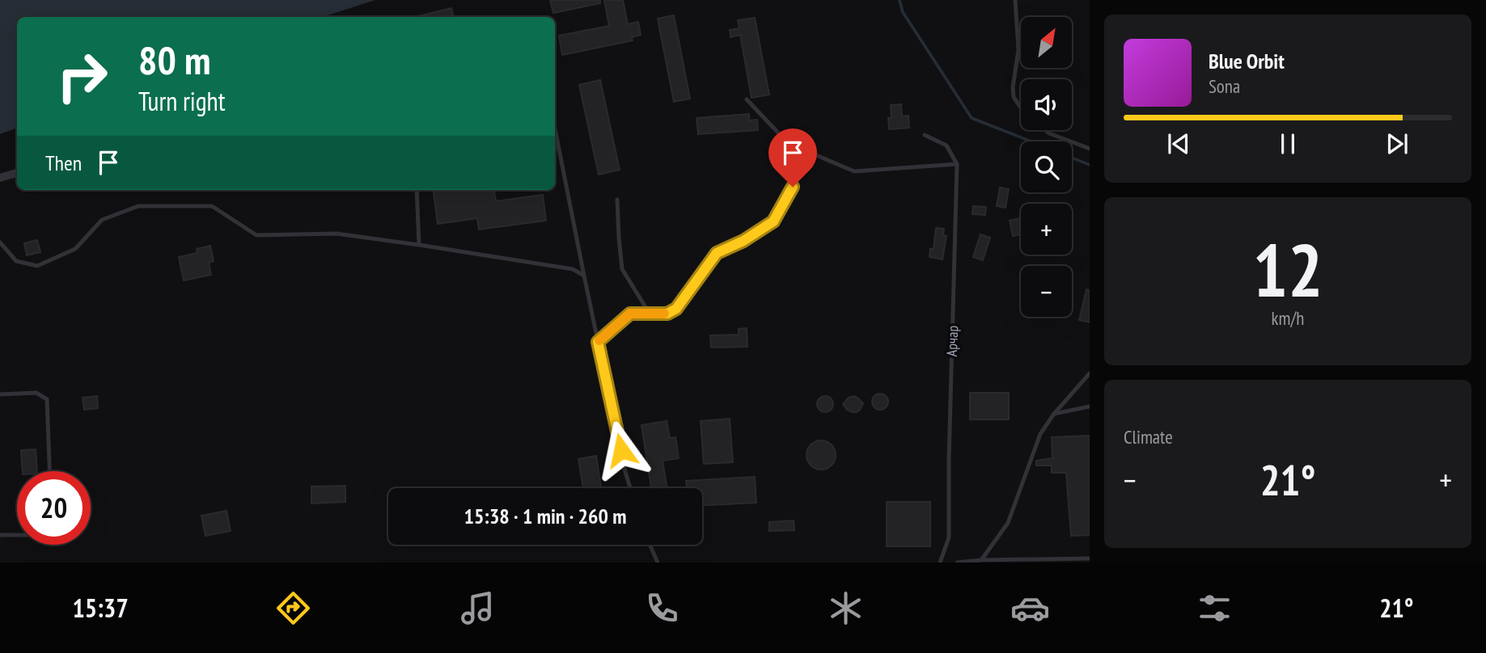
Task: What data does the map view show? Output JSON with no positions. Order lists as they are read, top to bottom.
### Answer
{
  "streets": {
    "lane": ["Арчар"]
  },
  "north": "top right",
  "page": {
    "map_buttons": ["+", "−"],
    "turn": ["80 m", "Turn right"],
    "song": ["Blue Orbit", "Sona"],
    "then": "Then",
    "tile": [
      ["12", "km/h"],
      "Climate"
    ],
    "heat": ["−", "21°", "+"],
    "limit": "20",
    "trip": "15:38 · 1 min · 260 m",
    "tabs": ["15:37", "21°"]
  }
}
